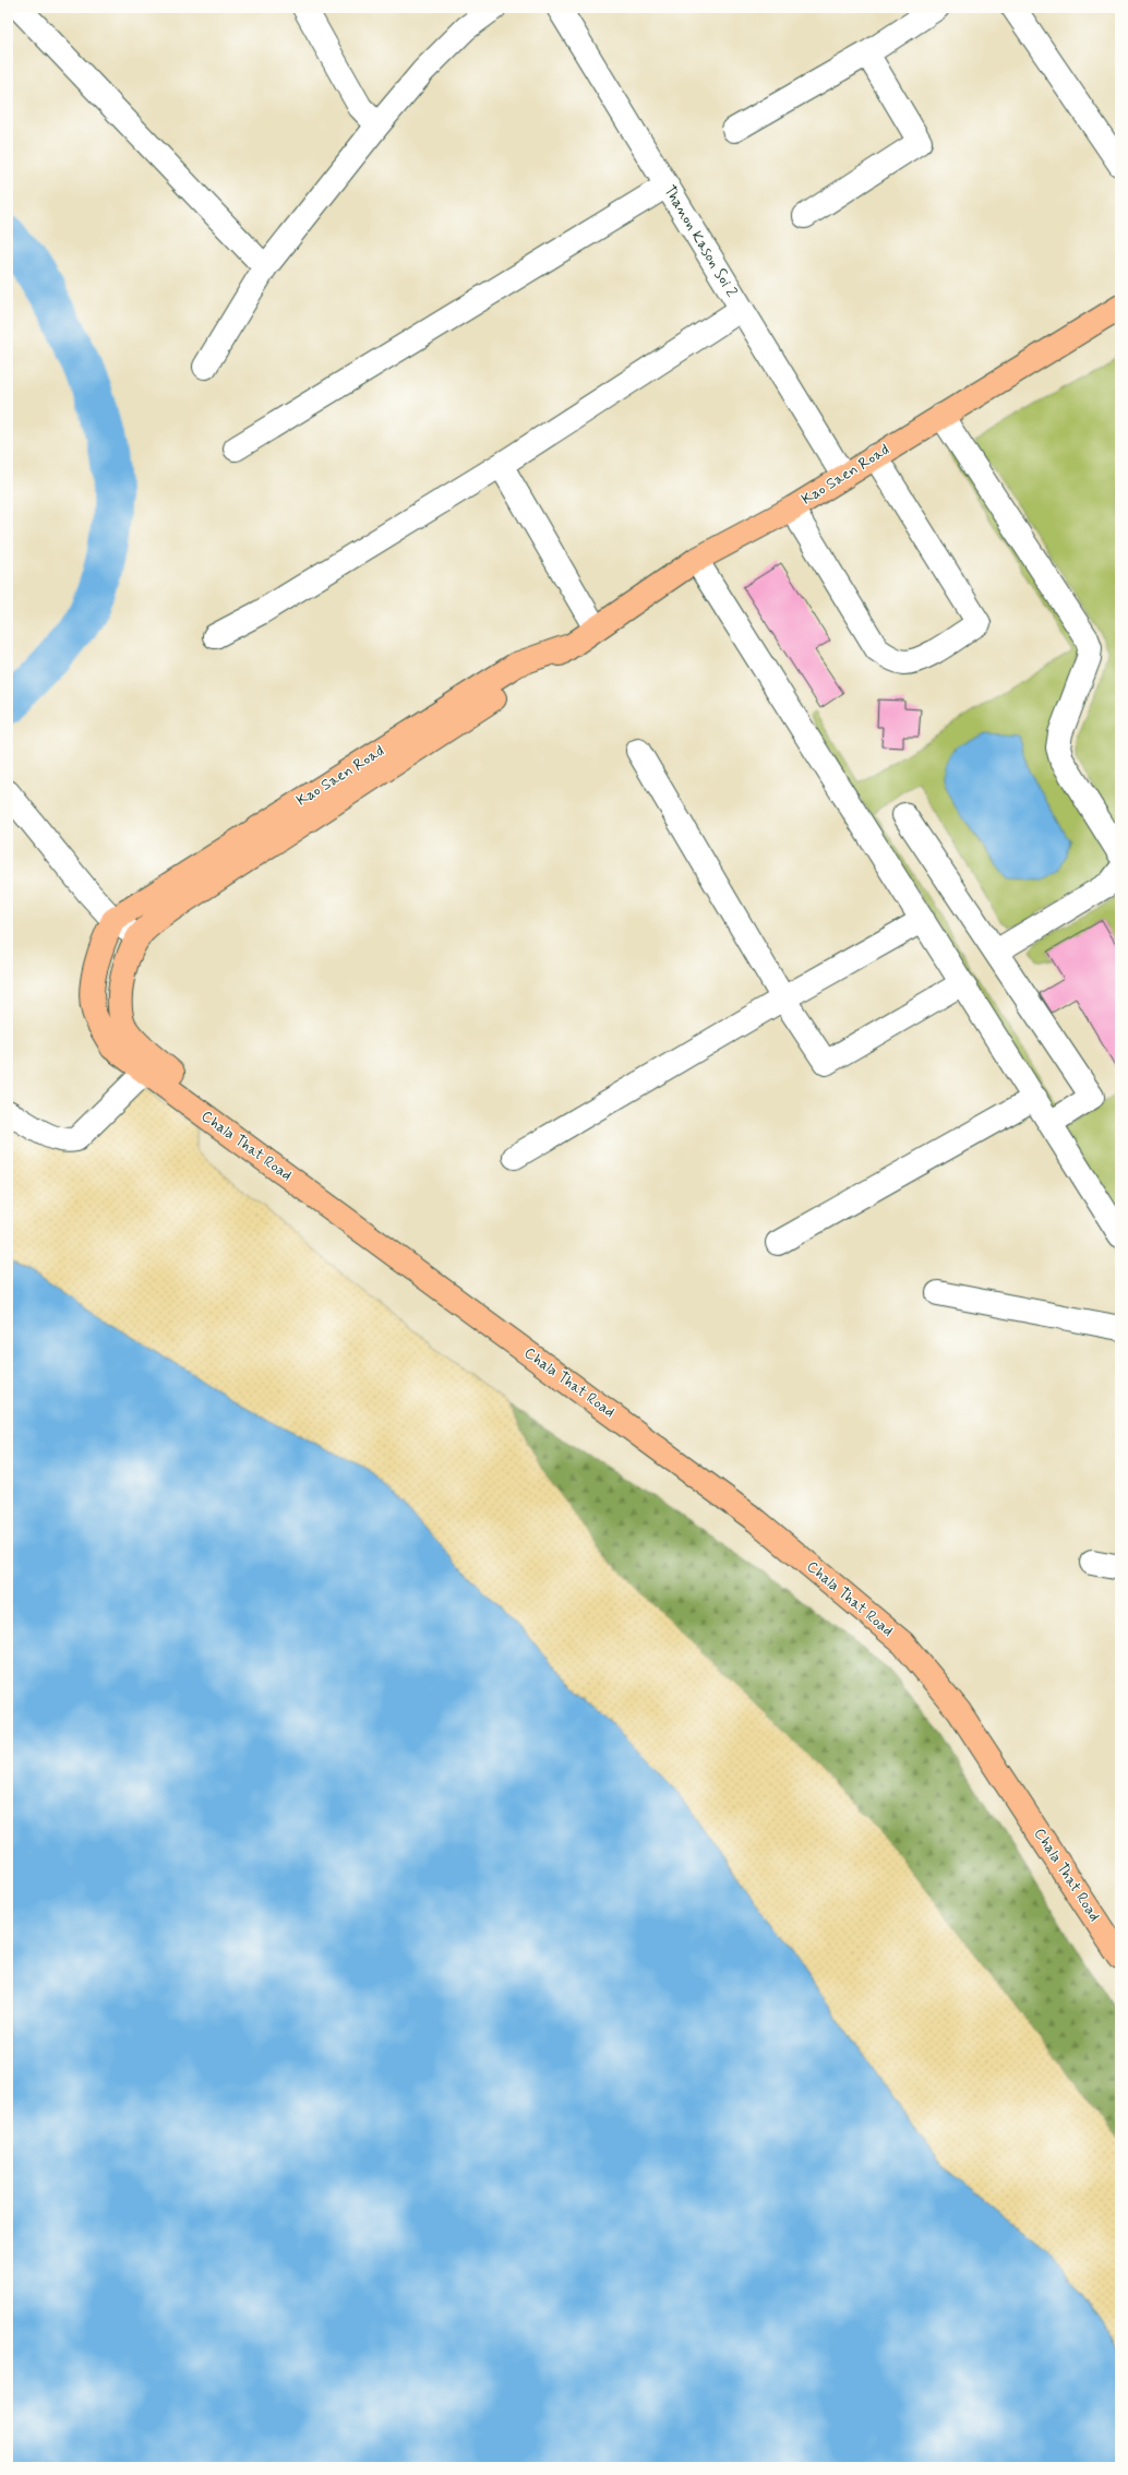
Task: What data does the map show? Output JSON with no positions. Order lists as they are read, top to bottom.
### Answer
{
  "streets": {
    "main road": ["Kao Saen Road", "Chala That Road"],
    "street": ["Thanon Kason Soi 2"]
  },
  "crossings": [
    ["Thanon Kason Soi 2", "Kao Saen Road"],
    ["Kao Saen Road", "Chala That Road"]
  ]
}
